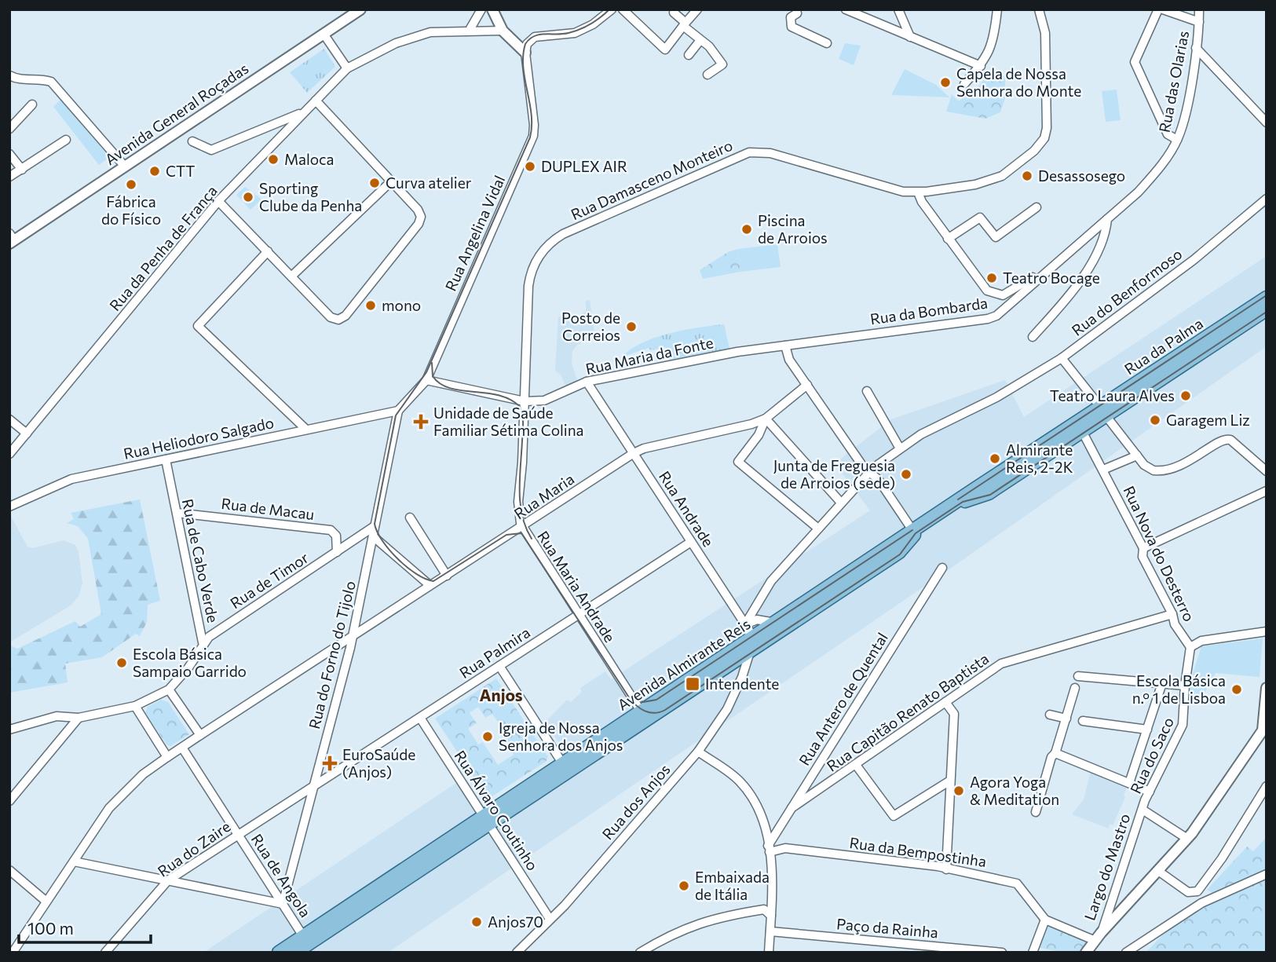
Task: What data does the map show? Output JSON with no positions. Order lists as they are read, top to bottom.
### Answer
{
  "streets": {
    "main road": ["Rua da Palma", "Avenida Almirante Reis"],
    "street": [
      "Rua das Olarias",
      "Avenida General Roçadas",
      "Rua Damasceno Monteiro",
      "Rua Angelina Vidal",
      "Rua da Penha de França",
      "Rua do Benformoso",
      "Rua da Bombarda",
      "Rua Maria da Fonte",
      "Rua Heliodoro Salgado",
      "Rua Maria",
      "Rua de Macau",
      "Rua Andrade",
      "Rua Nova do Desterro",
      "Rua de Cabo Verde",
      "Rua de Timor",
      "Rua Maria Andrade",
      "Rua Palmira",
      "Rua do Forno do Tijolo",
      "Rua Antero de Quental",
      "Rua Capitão Renato Baptista",
      "Rua do Saco",
      "Rua dos Anjos",
      "Rua Álvaro Coutinho",
      "Rua do Zaire",
      "Rua da Bempostinha",
      "Largo do Mastro",
      "Rua de Angola",
      "Paço da Rainha"
    ]
  },
  "crossings": [
    ["Rua das Olarias", "Rua da Bombarda"],
    ["Rua Damasceno Monteiro", "Rua Maria da Fonte"],
    ["Rua Damasceno Monteiro", "Rua Maria Andrade"],
    ["Rua Angelina Vidal", "Rua Maria da Fonte"],
    ["Rua Angelina Vidal", "Rua Heliodoro Salgado"],
    ["Rua Angelina Vidal", "Rua do Forno do Tijolo"],
    ["Rua da Bombarda", "Rua Maria da Fonte"],
    ["Rua da Palma", "Rua Nova do Desterro"],
    ["Rua da Palma", "Avenida Almirante Reis"],
    ["Rua Maria da Fonte", "Rua Andrade"],
    ["Rua Maria da Fonte", "Rua Maria Andrade"],
    ["Rua Heliodoro Salgado", "Rua de Cabo Verde"],
    ["Rua Heliodoro Salgado", "Rua do Forno do Tijolo"],
    ["Rua Maria", "Rua Andrade"],
    ["Rua Maria", "Rua Maria Andrade"],
    ["Rua Maria", "Rua do Forno do Tijolo"],
    ["Rua Maria", "Rua de Angola"],
    ["Rua de Macau", "Rua de Cabo Verde"],
    ["Rua de Macau", "Rua de Timor"],
    ["Rua Andrade", "Rua Palmira"],
    ["Rua Nova do Desterro", "Avenida Almirante Reis"],
    ["Rua Nova do Desterro", "Rua Capitão Renato Baptista"],
    ["Rua Nova do Desterro", "Rua do Saco"],
    ["Rua de Cabo Verde", "Rua de Timor"],
    ["Rua de Timor", "Rua do Forno do Tijolo"],
    ["Rua Maria Andrade", "Rua Palmira"],
    ["Rua Maria Andrade", "Avenida Almirante Reis"],
    ["Rua Palmira", "Rua do Forno do Tijolo"],
    ["Rua Palmira", "Rua Álvaro Coutinho"],
    ["Rua Palmira", "Rua do Zaire"],
    ["Rua do Forno do Tijolo", "Rua do Zaire"],
    ["Rua do Forno do Tijolo", "Rua de Angola"],
    ["Avenida Almirante Reis", "Rua dos Anjos"],
    ["Avenida Almirante Reis", "Rua Álvaro Coutinho"],
    ["Avenida Almirante Reis", "Rua de Angola"],
    ["Rua Antero de Quental", "Rua Capitão Renato Baptista"],
    ["Rua Antero de Quental", "Rua da Bempostinha"],
    ["Rua do Saco", "Largo do Mastro"],
    ["Rua dos Anjos", "Rua Álvaro Coutinho"],
    ["Rua do Zaire", "Rua de Angola"]
  ],
  "districts": ["Anjos"],
  "places": {
    "other": [
      "Capela de Nossa Senhora do Monte",
      "Maloca",
      "DUPLEX AIR",
      "CTT",
      "Desassosego",
      "Curva atelier",
      "Fábrica do Físico",
      "Sporting Clube da Penha",
      "Piscina de Arroios",
      "Teatro Bocage",
      "mono",
      "Posto de Correios",
      "Teatro Laura Alves",
      "Garagem Liz",
      "Almirante Reis, 2-2K",
      "Junta de Freguesia de Arroios (sede)",
      "Escola Básica Sampaio Garrido",
      "Escola Básica n.º 1 de Lisboa",
      "Igreja de Nossa Senhora dos Anjos",
      "Agora Yoga & Meditation",
      "Embaixada de Itália",
      "Anjos70"
    ],
    "health": ["Unidade de Saúde Familiar Sétima Colina", "EuroSaúde (Anjos)"],
    "transit": ["Intendente"]
  },
  "scale_bar": "100 m"
}
